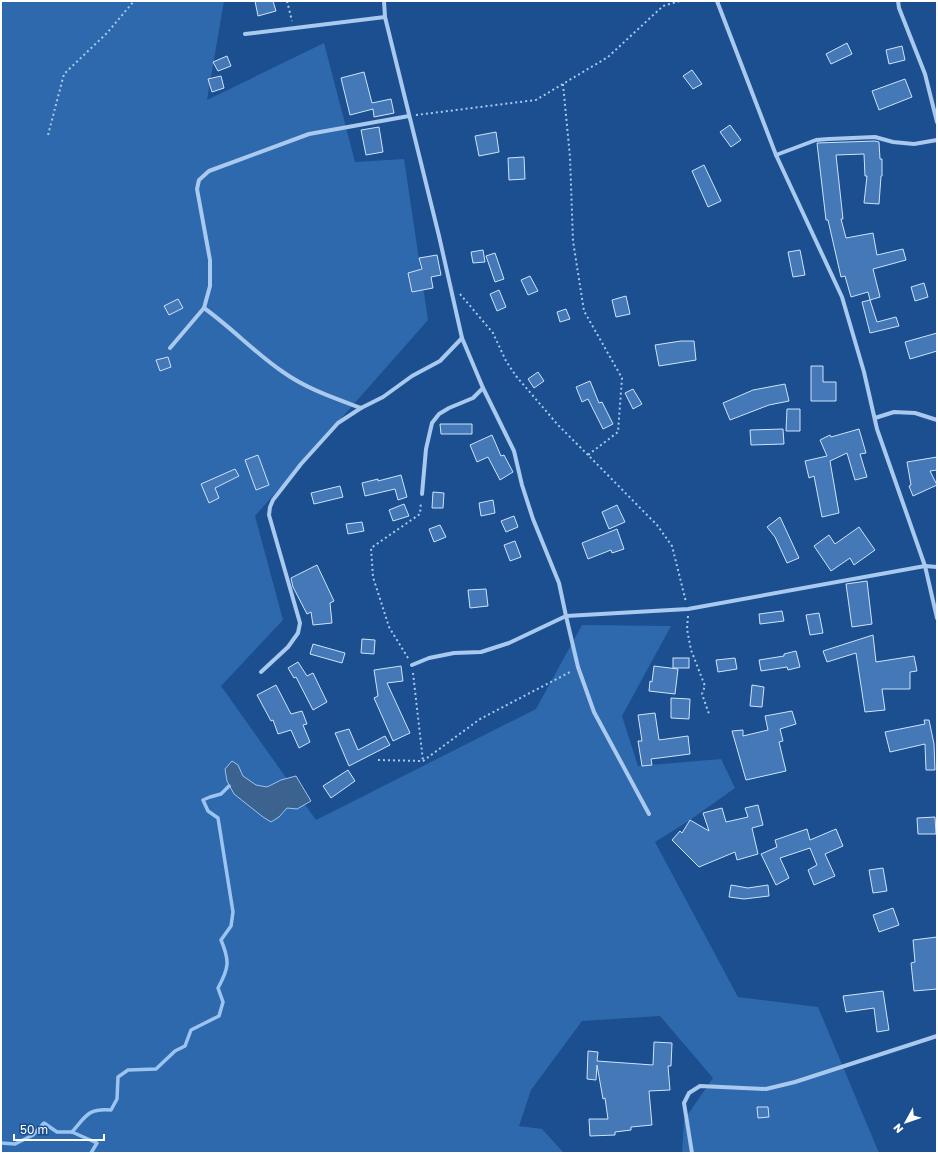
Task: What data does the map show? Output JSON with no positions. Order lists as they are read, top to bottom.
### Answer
{
  "scale_bar": "50 m",
  "north": "bottom left"
}
